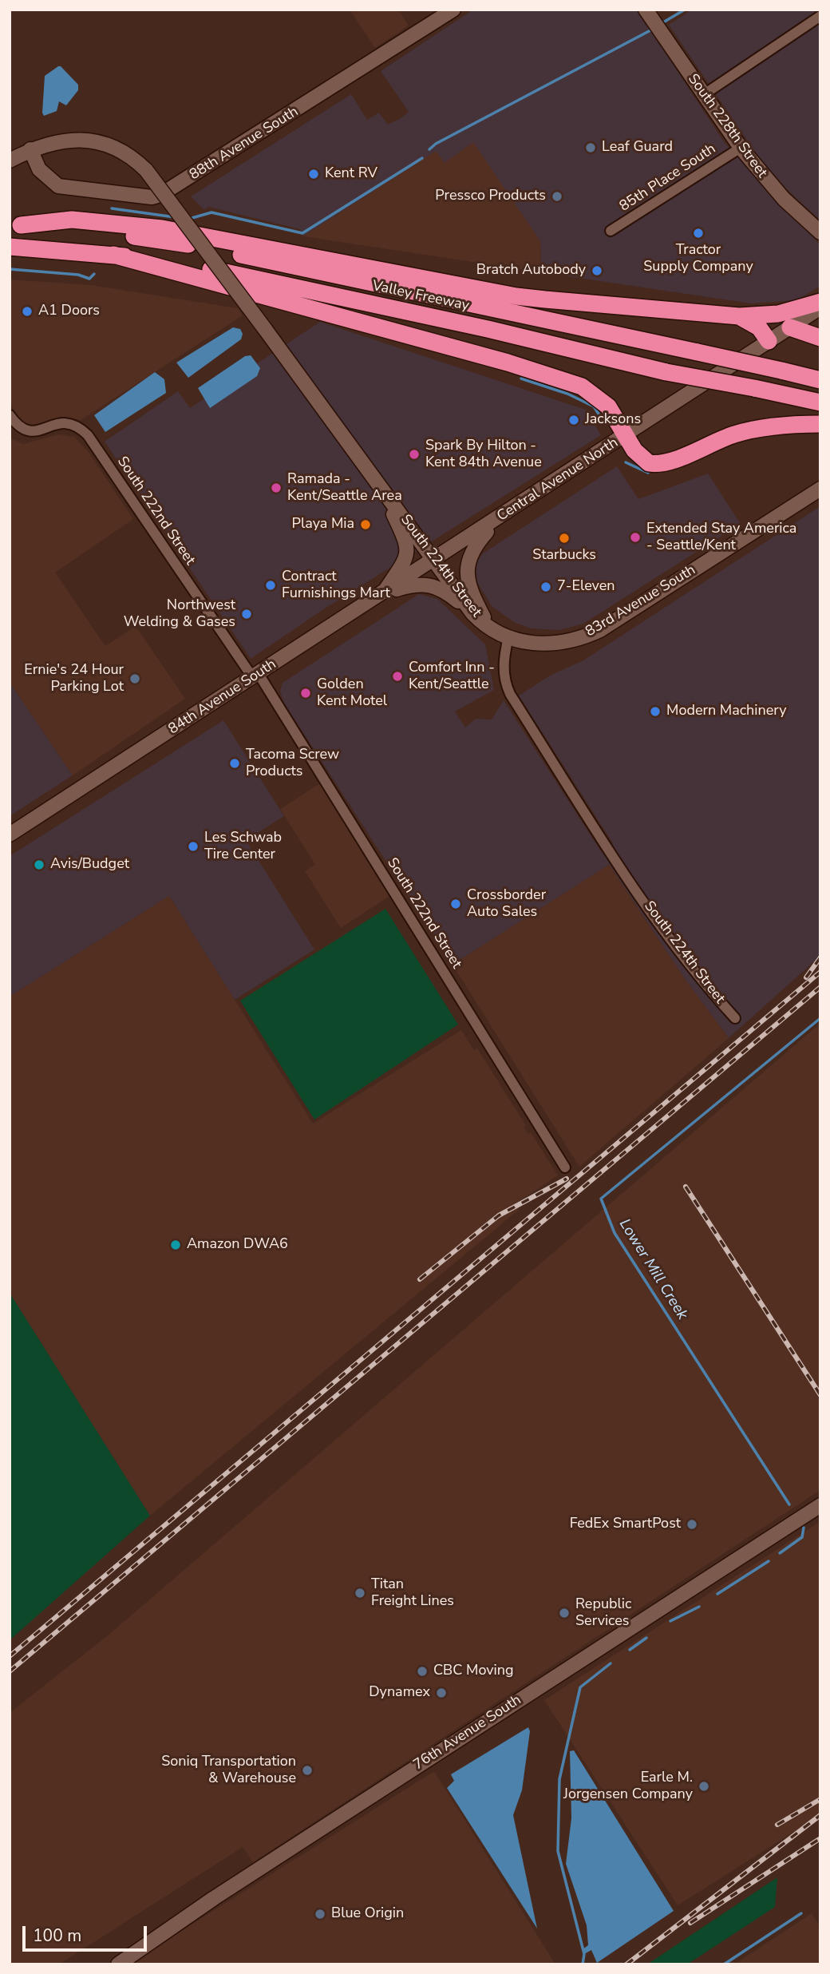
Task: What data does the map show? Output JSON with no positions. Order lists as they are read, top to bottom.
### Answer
{
  "streets": {
    "highway": ["Valley Freeway"],
    "street": [
      "South 228th Street",
      "88th Avenue South",
      "85th Place South",
      "Central Avenue North",
      "South 222nd Street",
      "South 224th Street",
      "83rd Avenue South",
      "84th Avenue South",
      "76th Avenue South"
    ]
  },
  "crossings": [
    ["South 228th Street", "85th Place South"],
    ["88th Avenue South", "South 224th Street"],
    ["Central Avenue North", "South 224th Street"],
    ["Central Avenue North", "84th Avenue South"],
    ["South 222nd Street", "84th Avenue South"],
    ["South 224th Street", "83rd Avenue South"],
    ["South 224th Street", "84th Avenue South"]
  ],
  "water": ["Lower Mill Creek"],
  "places": [
    "Leaf Guard",
    "Kent RV",
    "Pressco Products",
    "Tractor Supply Company",
    "Bratch Autobody",
    "A1 Doors",
    "Jacksons",
    "Spark By Hilton - Kent 84th Avenue",
    "Ramada - Kent/Seattle Area",
    "Playa Mia",
    "Extended Stay America - Seattle/Kent",
    "Starbucks",
    "Contract Furnishings Mart",
    "7-Eleven",
    "Northwest Welding & Gases",
    "Comfort Inn - Kent/Seattle",
    "Ernie's 24 Hour Parking Lot",
    "Golden Kent Motel",
    "Modern Machinery",
    "Tacoma Screw Products",
    "Les Schwab Tire Center",
    "Avis/Budget",
    "Crossborder Auto Sales",
    "Amazon DWA6",
    "FedEx SmartPost",
    "Titan Freight Lines",
    "Republic Services",
    "CBC Moving",
    "Dynamex",
    "Soniq Transportation & Warehouse",
    "Earle M. Jorgensen Company",
    "Blue Origin"
  ],
  "scale_bar": "100 m"
}
